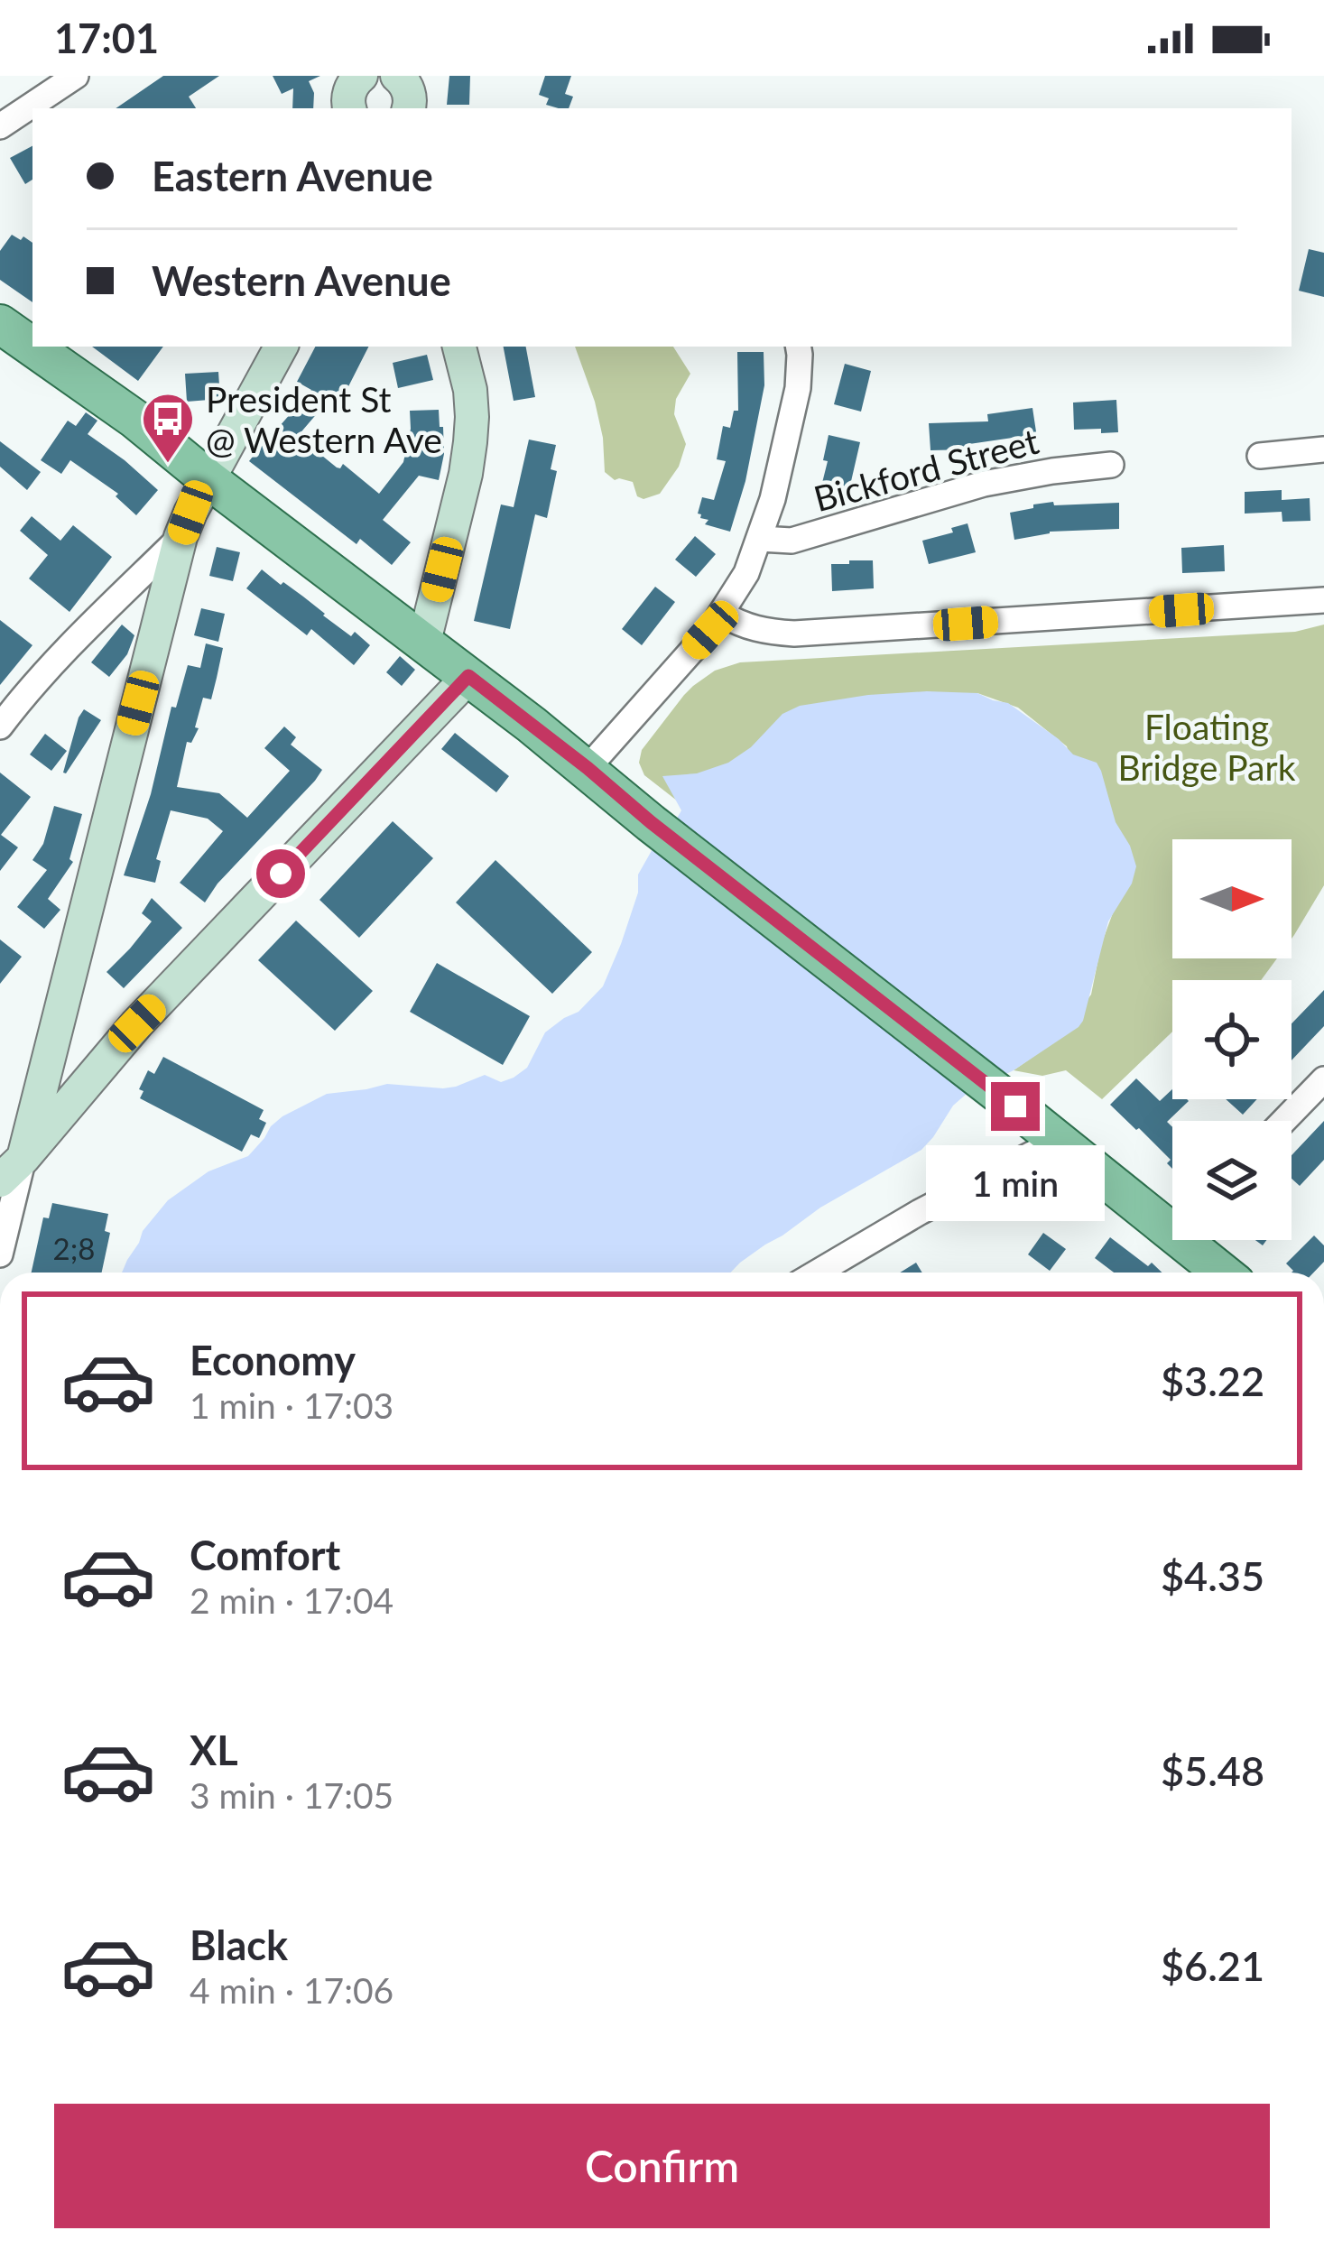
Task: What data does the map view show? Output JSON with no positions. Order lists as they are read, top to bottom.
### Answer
{
  "streets": {
    "street": ["Bickford Street"]
  },
  "parks": ["Floating Bridge Park"],
  "places": {
    "bus stop": ["President St @ Western Ave"]
  },
  "house_numbers": ["2;8"],
  "north": "right",
  "page": {
    "status": "17:01",
    "banner": ["Eastern Avenue", "Western Avenue"],
    "bubble": "1 min",
    "list": [
      {
        "name": "Economy",
        "note": "1 min · 17:03",
        "value": "$3.22"
      },
      {
        "name": "Comfort",
        "note": "2 min · 17:04",
        "value": "$4.35"
      },
      {
        "name": "XL",
        "note": "3 min · 17:05",
        "value": "$5.48"
      },
      {
        "name": "Black",
        "note": "4 min · 17:06",
        "value": "$6.21"
      }
    ],
    "buttons": "Confirm"
  }
}
